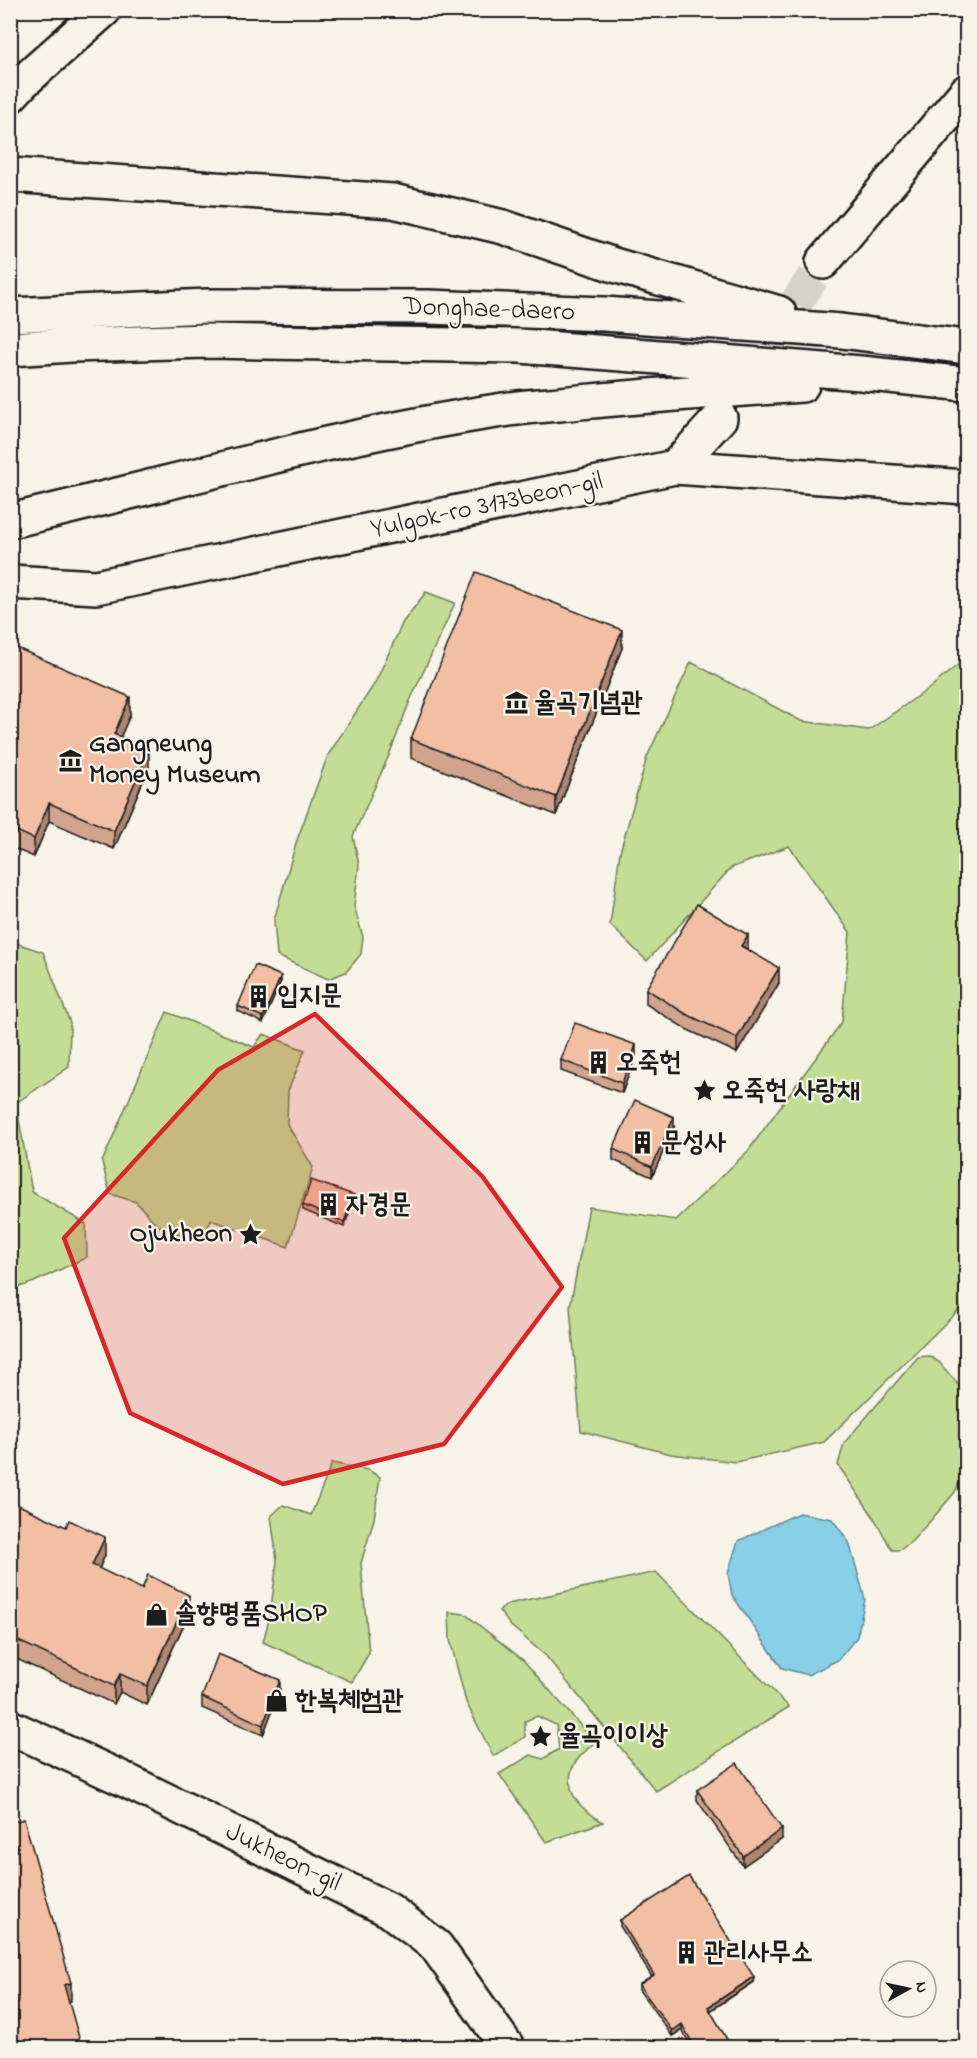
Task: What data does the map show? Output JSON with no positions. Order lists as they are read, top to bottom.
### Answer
{
  "streets": {
    "main road": ["Donghae-daero", "Yulgok-ro 3173beon-gil", "Jukheon-gil"]
  },
  "places": {
    "museum": ["율곡기념관", "Gangneung Money Museum"],
    "building": [
      "입지문",
      "오죽헌",
      "문성사",
      "자경문",
      "관리사무소"
    ],
    "place": ["오죽헌 사랑채", "Ojukheon", "율곡이이상"],
    "shop": ["솔향명품SHOP", "한복체험관"]
  },
  "north": "right"
}
